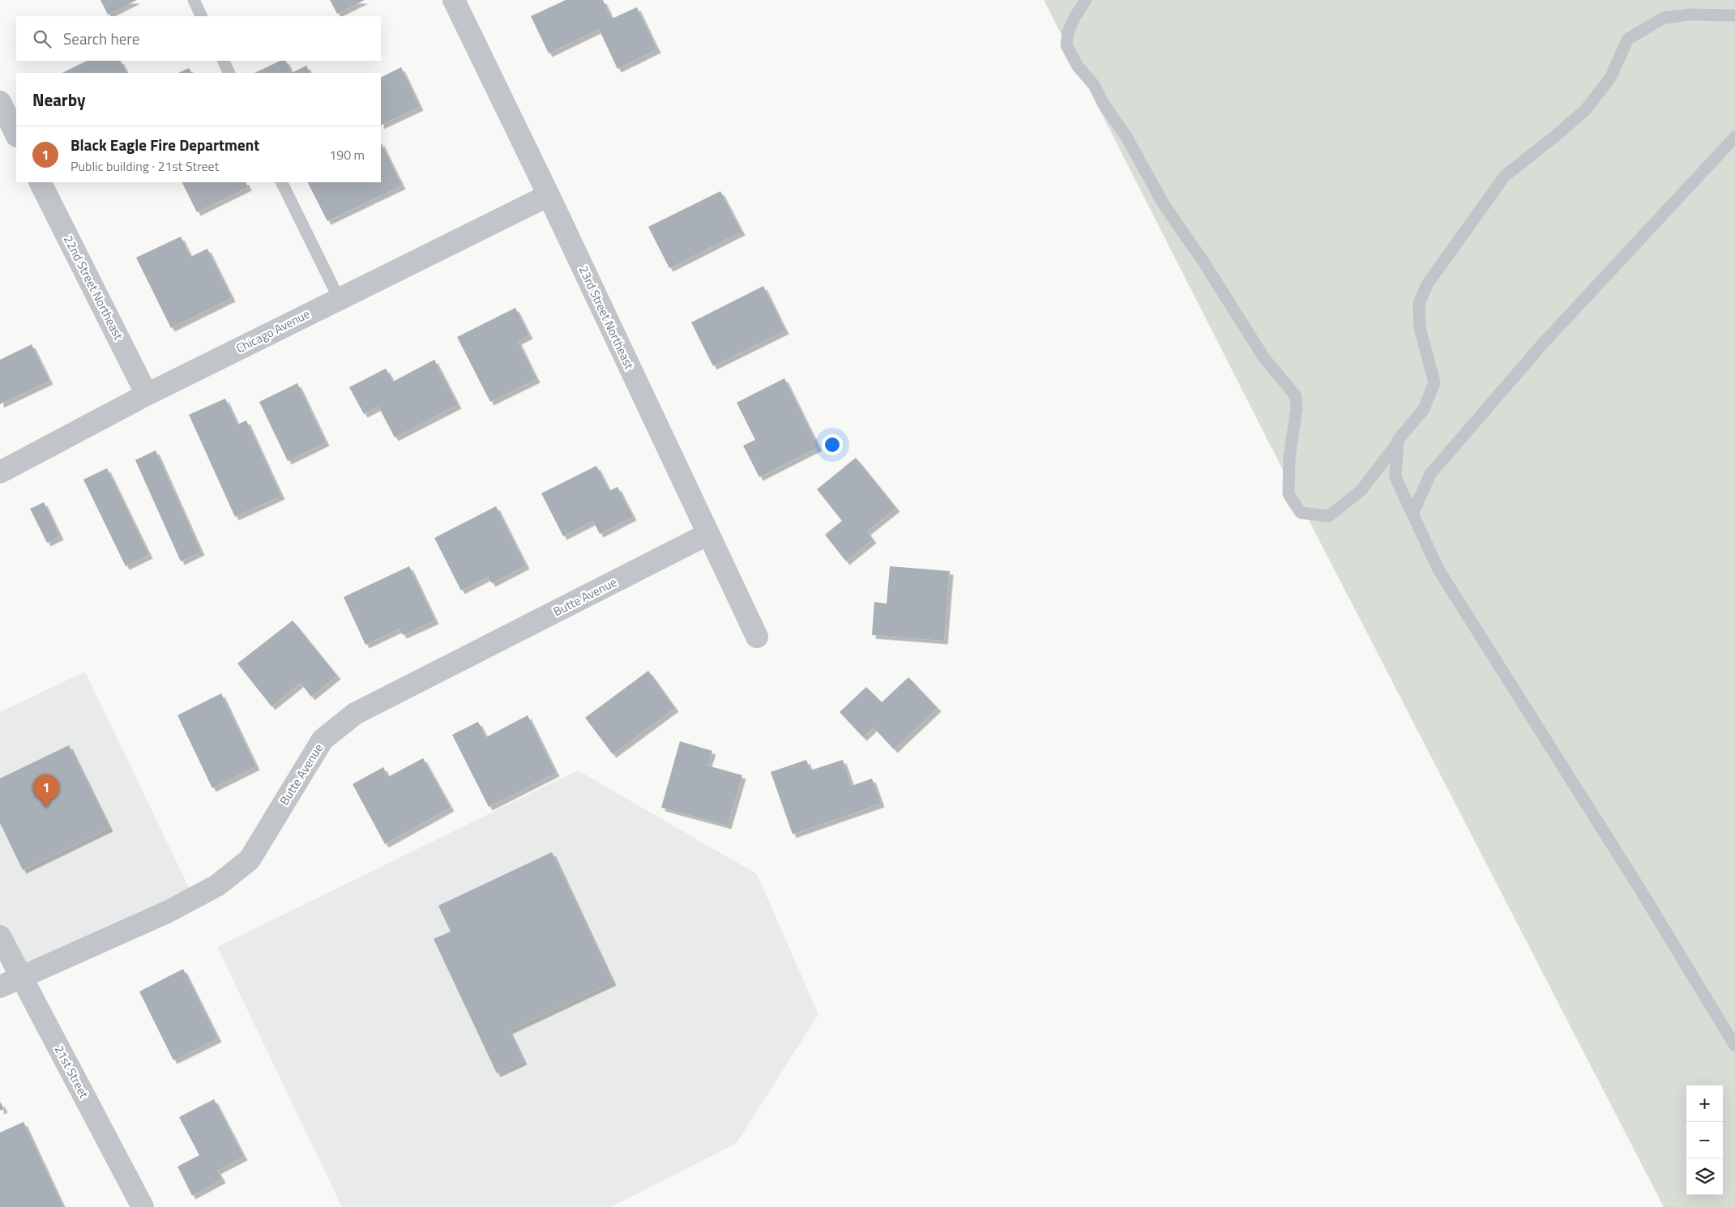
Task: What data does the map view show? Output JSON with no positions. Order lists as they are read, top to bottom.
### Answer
{
  "streets": {
    "street": [
      "22nd Street Northeast",
      "23rd Street Northeast",
      "Chicago Avenue",
      "Butte Avenue",
      "21st Street"
    ]
  },
  "crossings": [
    ["22nd Street Northeast", "Chicago Avenue"],
    ["23rd Street Northeast", "Chicago Avenue"],
    ["23rd Street Northeast", "Butte Avenue"],
    ["Butte Avenue", "21st Street"]
  ],
  "page": {
    "search": "Search here",
    "heading": "Nearby",
    "list": [
      {
        "mark": "1",
        "name": "Black Eagle Fire Department",
        "note": "Public building · 21st Street",
        "value": "190 m"
      }
    ],
    "pins": "1",
    "map_buttons": ["+", "−"]
  }
}
